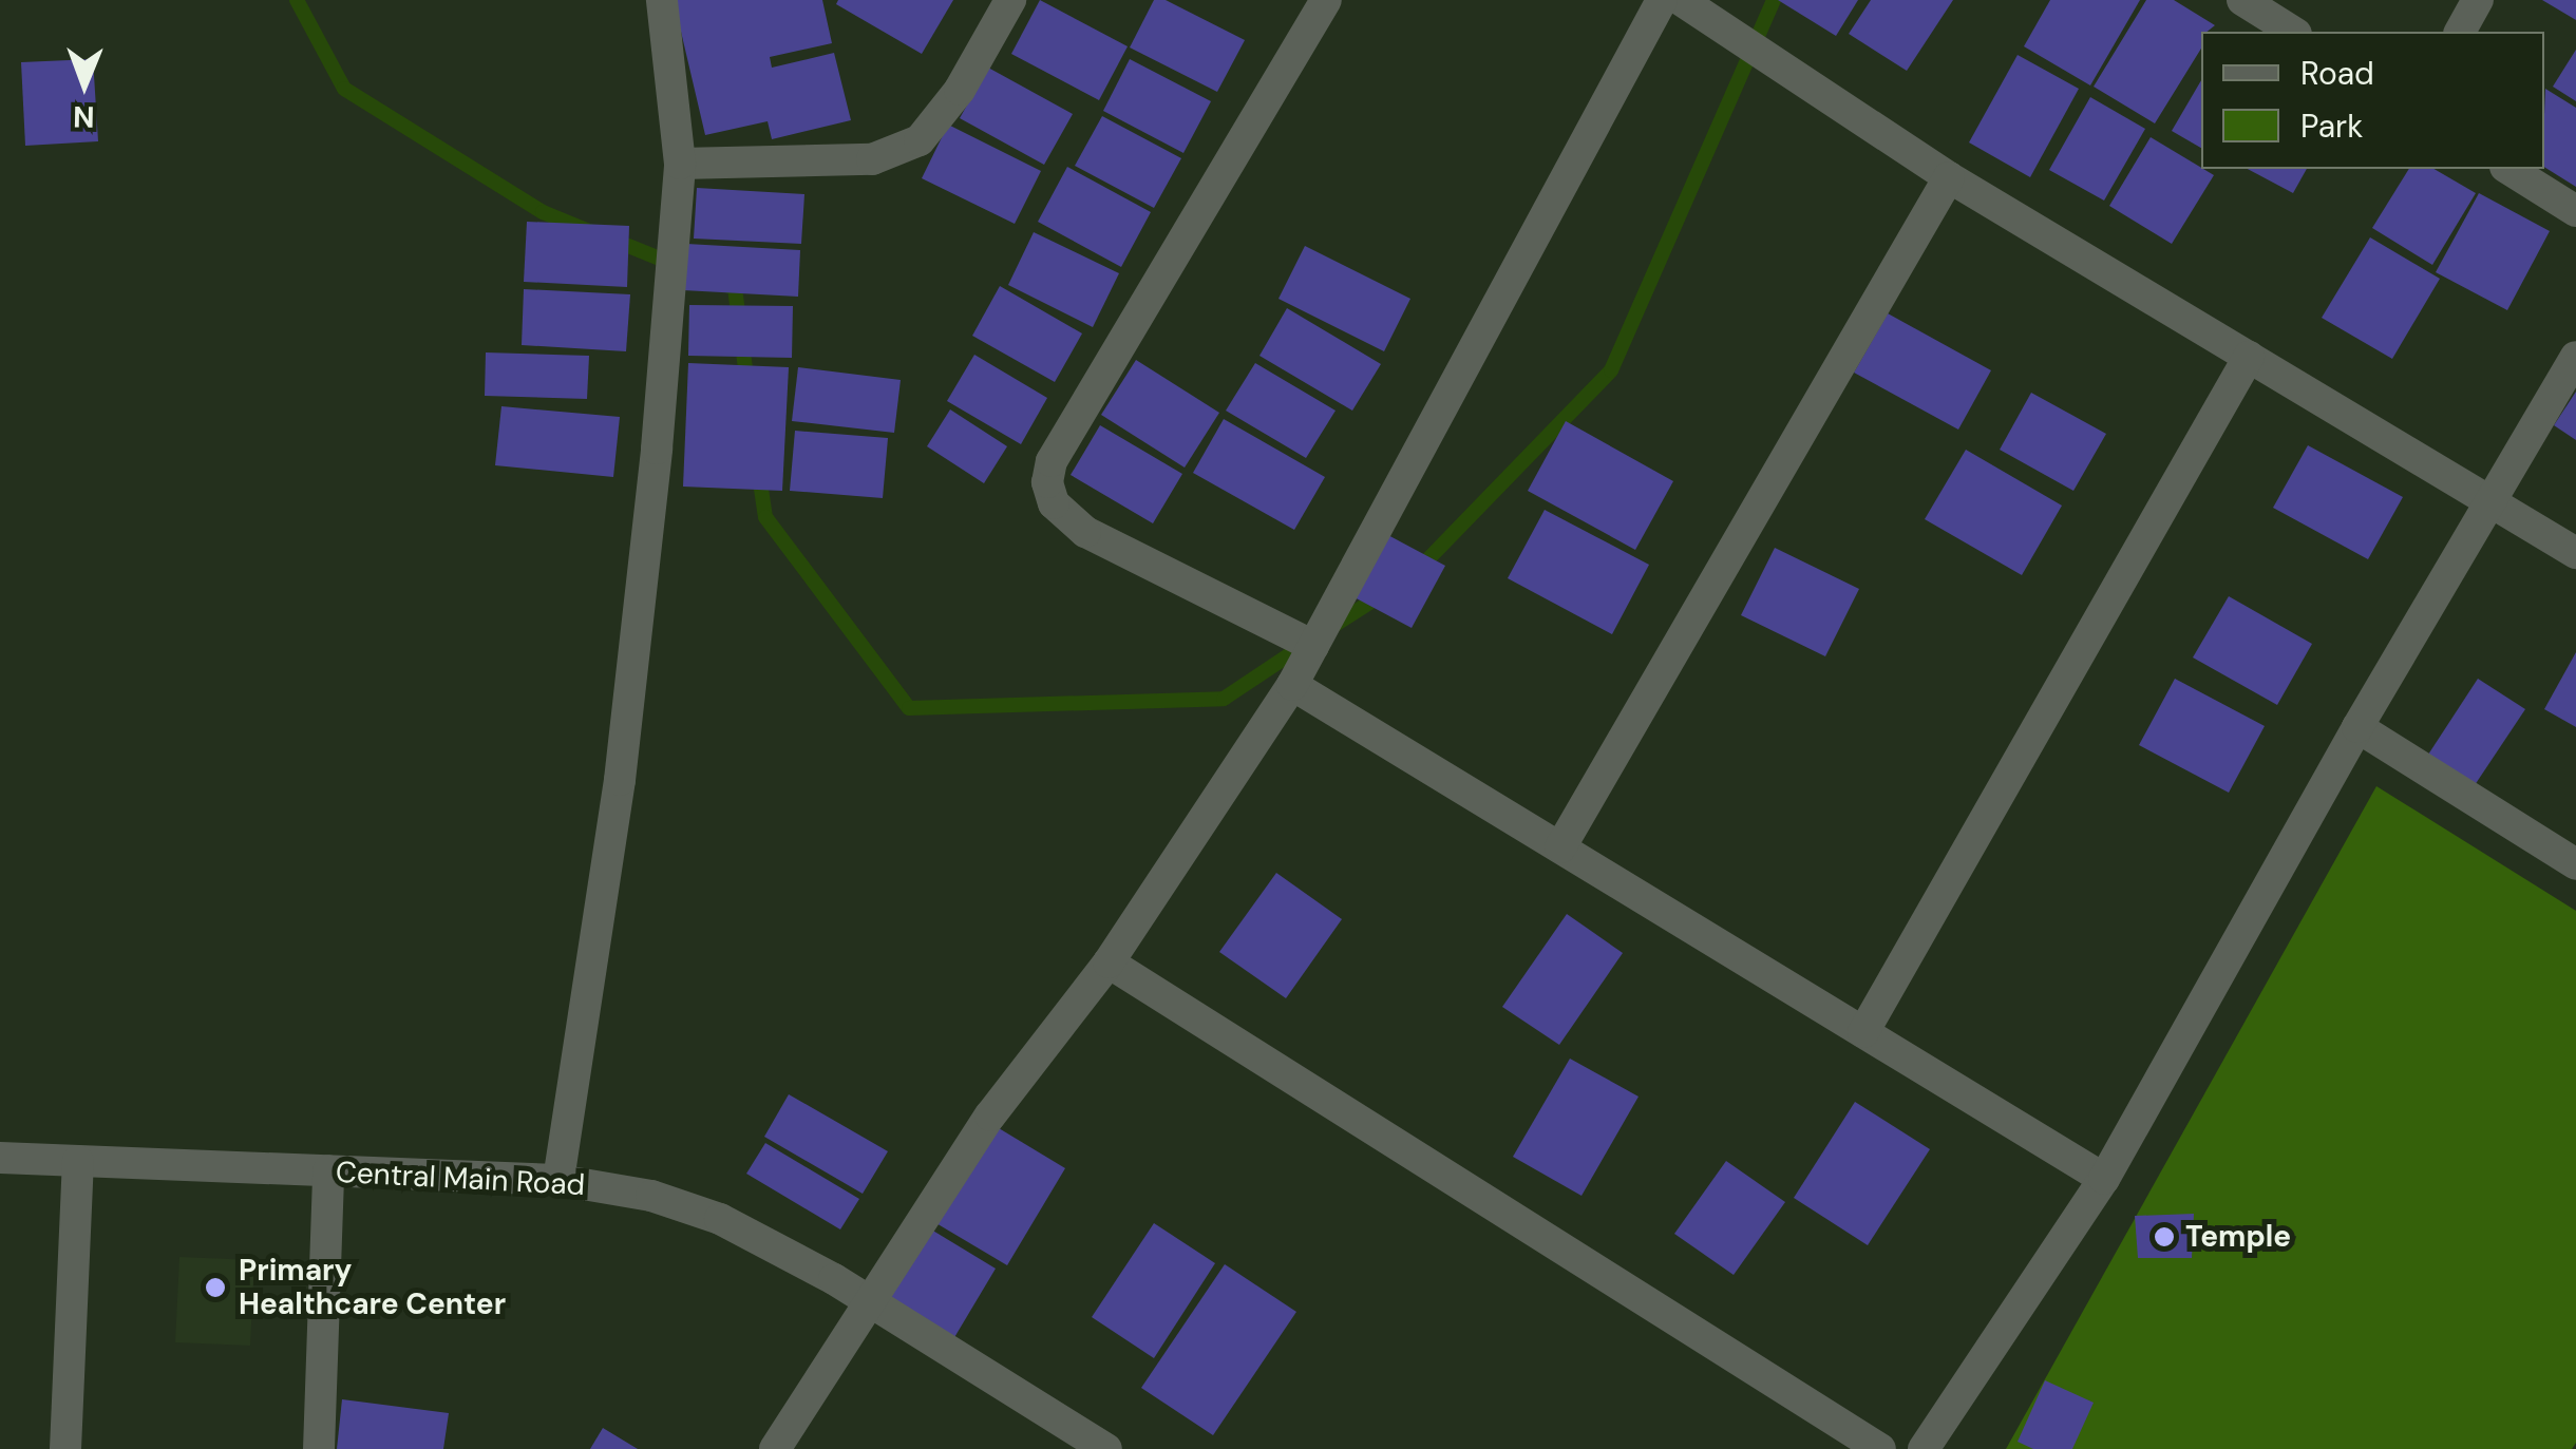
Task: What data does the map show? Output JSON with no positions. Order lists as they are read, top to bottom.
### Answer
{
  "streets": {
    "street": ["Central Main Road"]
  },
  "places": ["Temple", "Primary Healthcare Center"],
  "legend": ["Road", "Park"],
  "north": "bottom"
}
